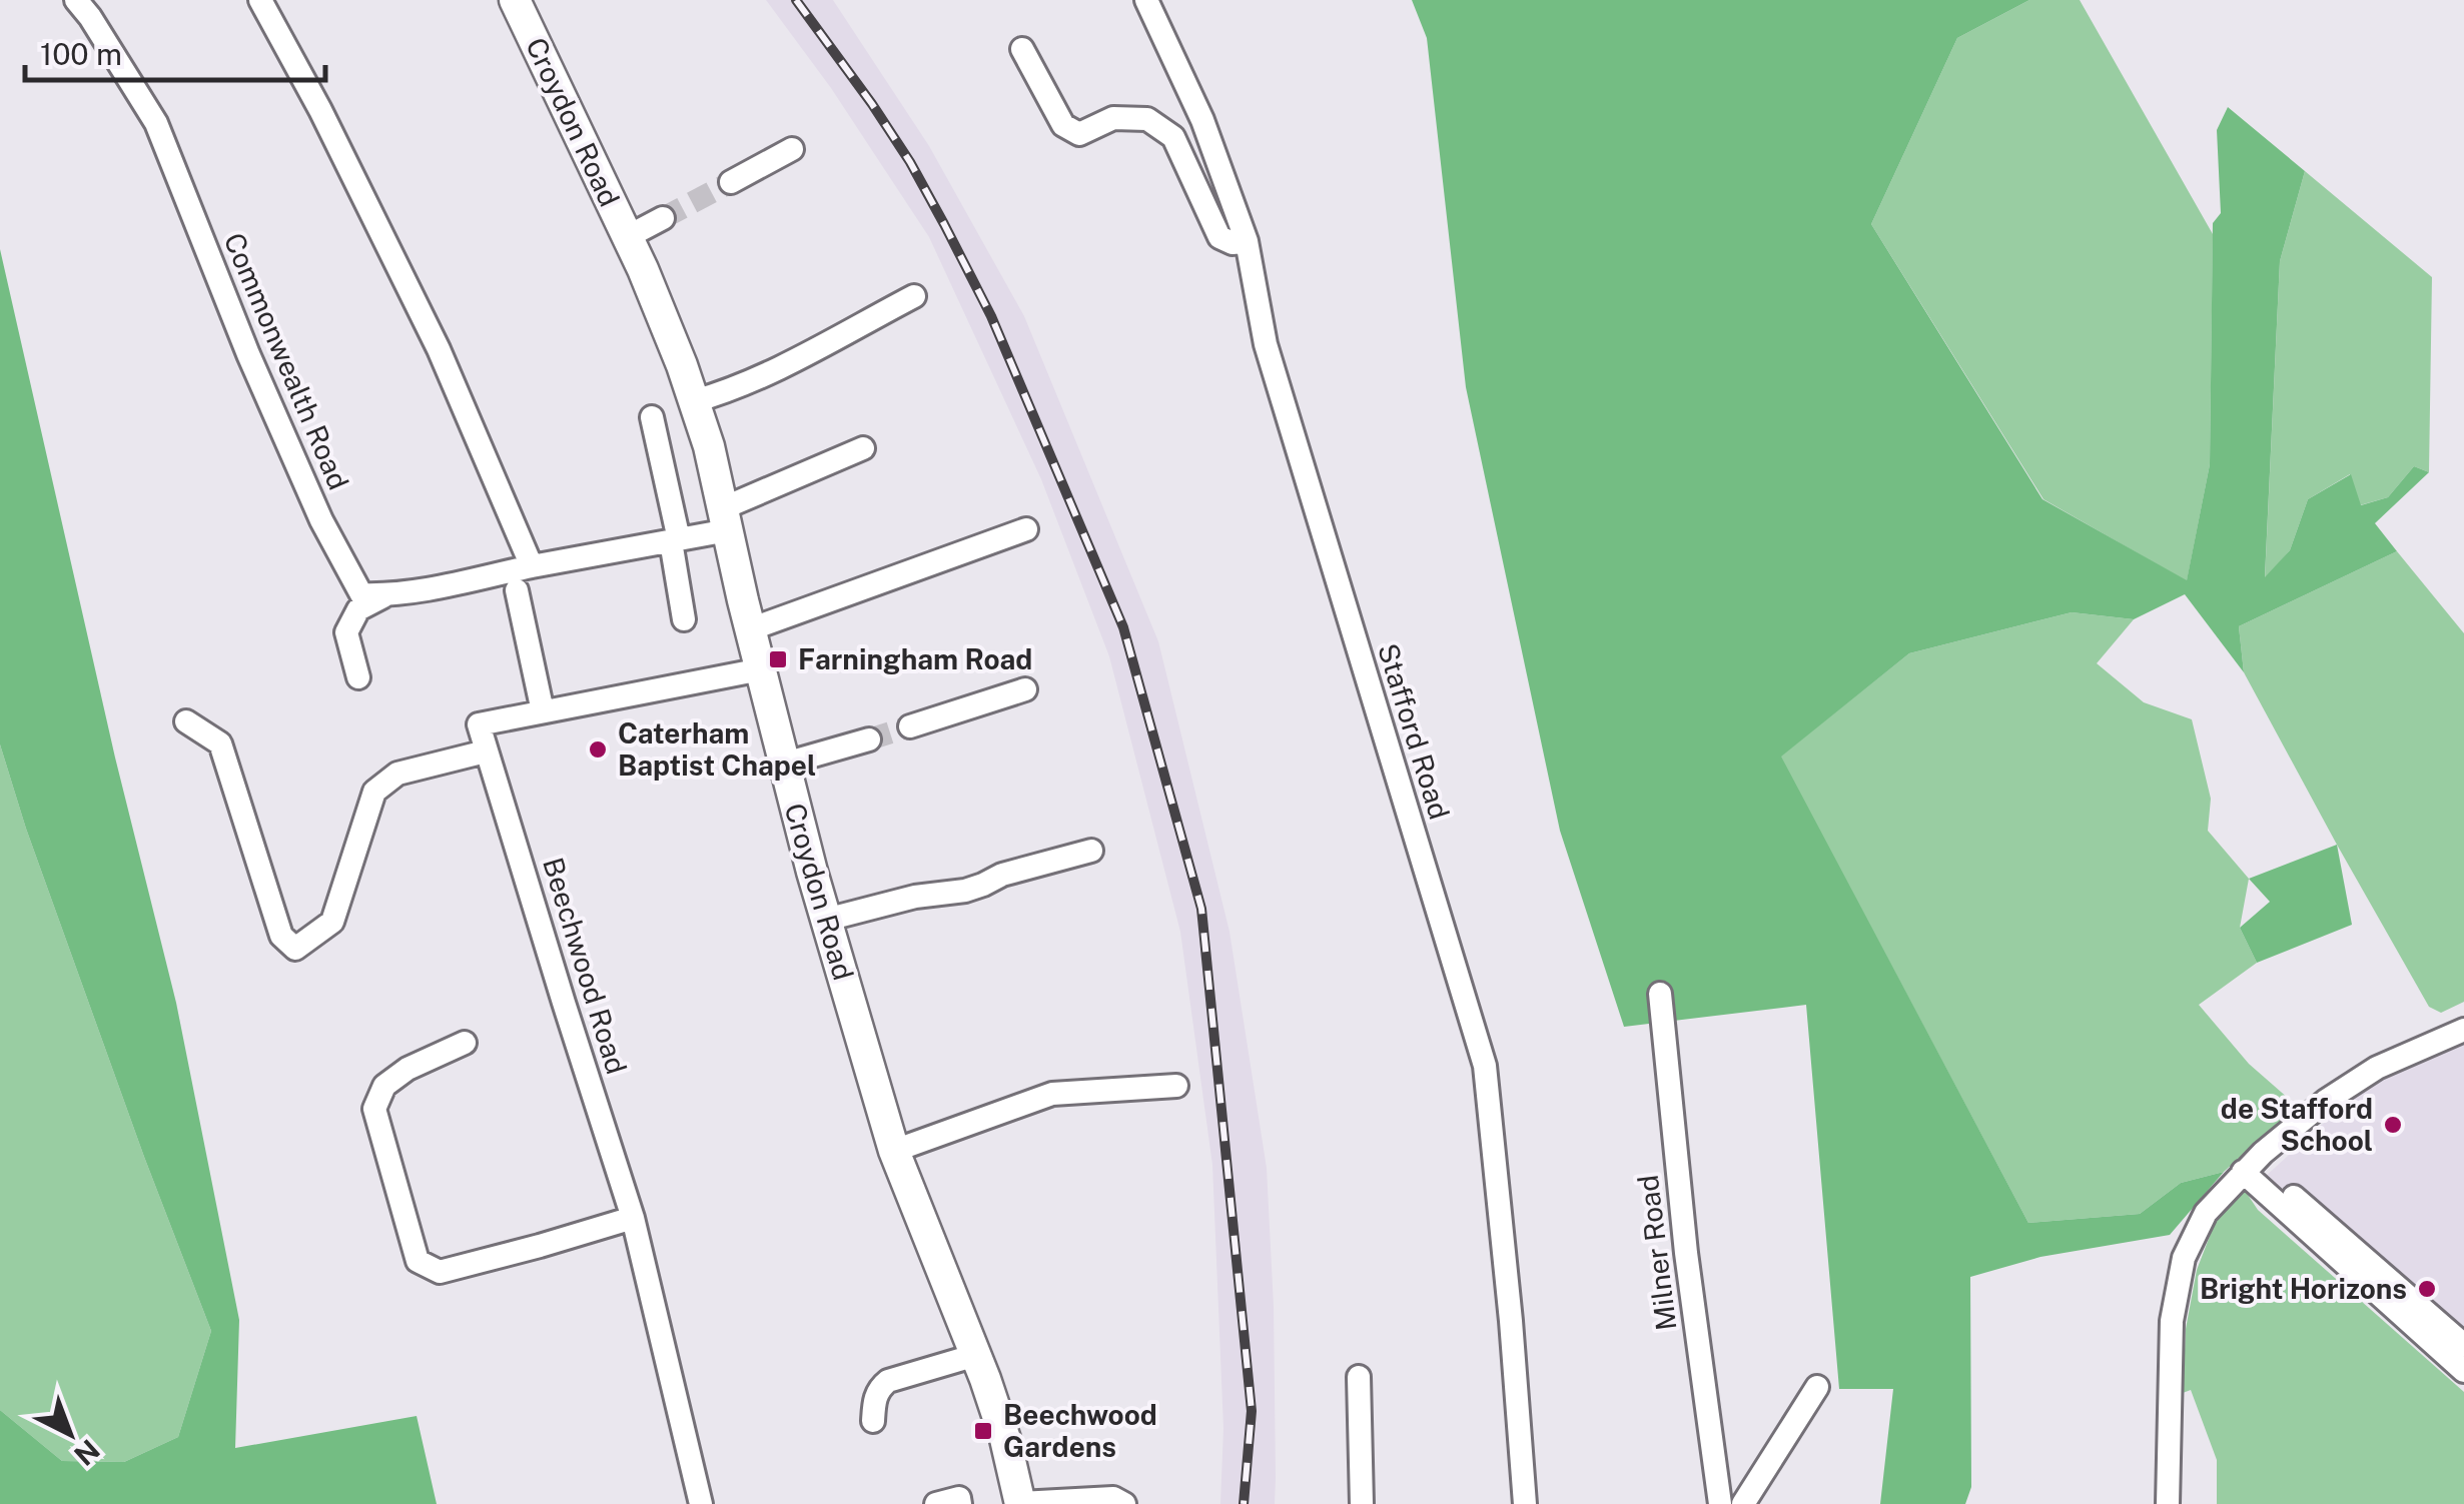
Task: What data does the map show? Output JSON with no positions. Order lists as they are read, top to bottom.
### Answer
{
  "streets": {
    "main road": ["Croydon Road"],
    "street": [
      "Commonwealth Road",
      "Stafford Road",
      "Beechwood Road",
      "Milner Road"
    ]
  },
  "places": {
    "transit": ["Farningham Road", "Beechwood Gardens"],
    "other": ["Caterham Baptist Chapel", "de Stafford School", "Bright Horizons"]
  },
  "scale_bar": "100 m",
  "north": "bottom right"
}
